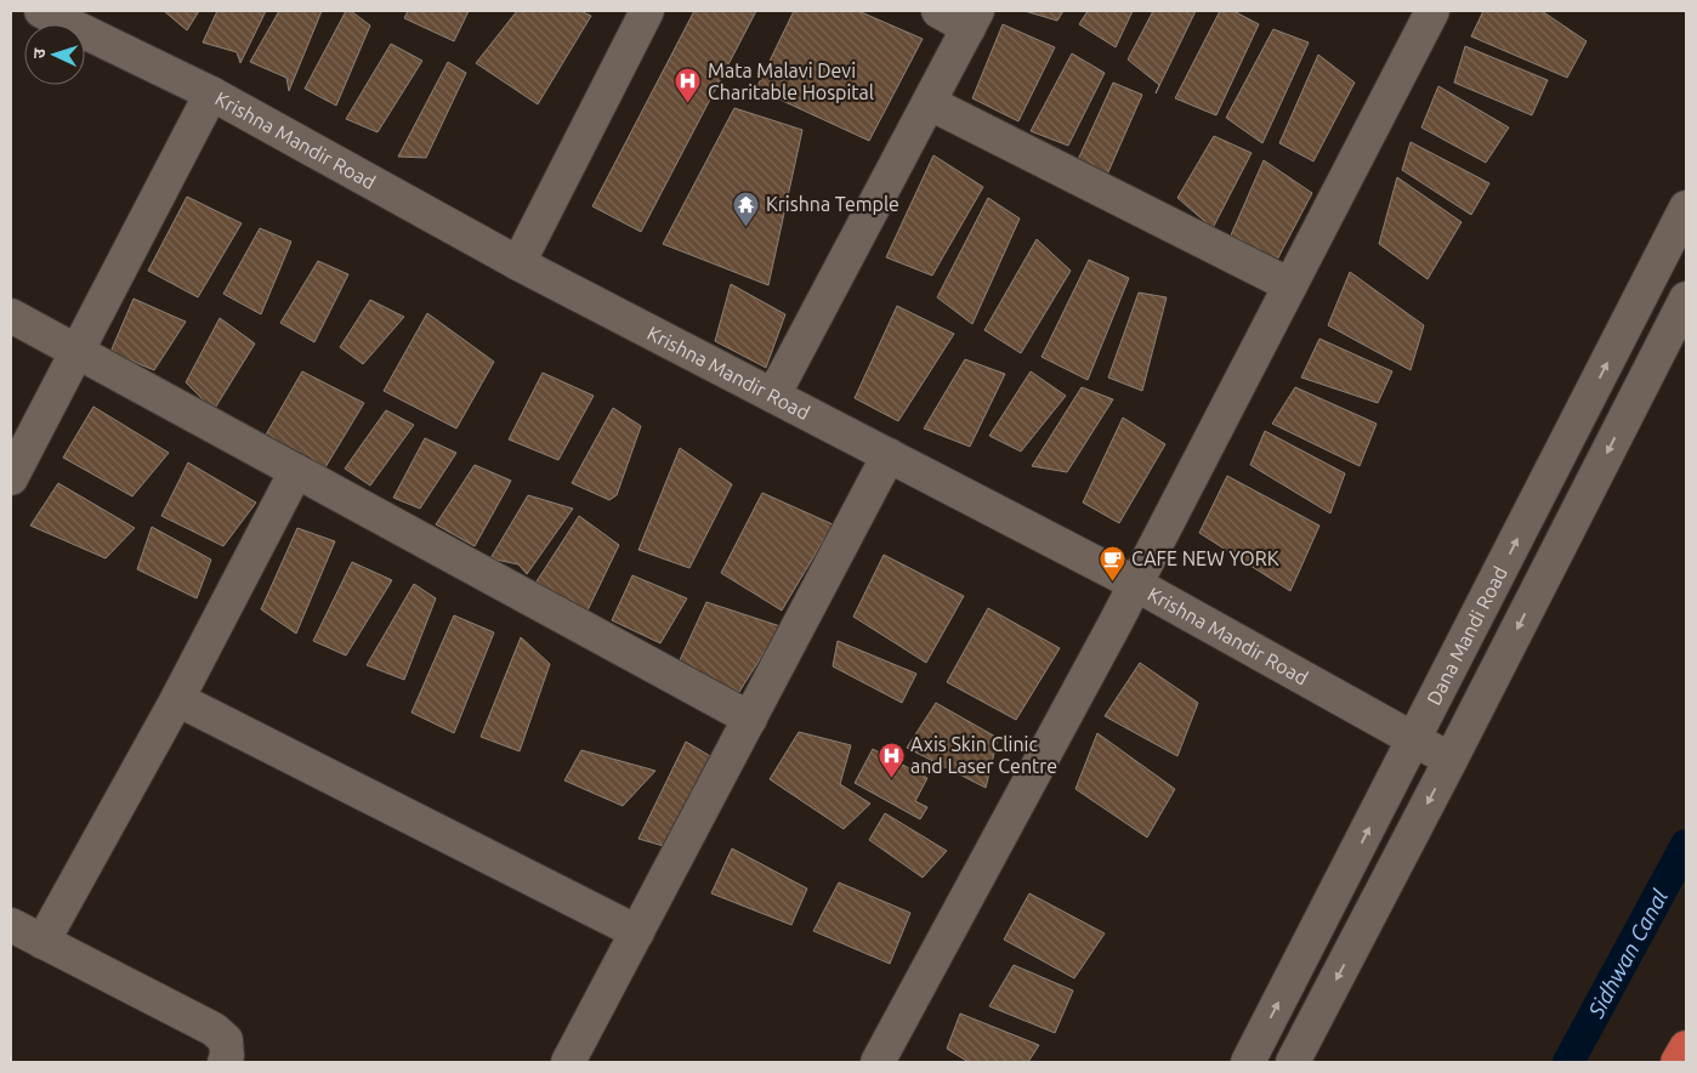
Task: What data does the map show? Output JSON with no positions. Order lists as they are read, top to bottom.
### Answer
{
  "streets": {
    "street": ["Krishna Mandir Road", "Dana Mandi Road"]
  },
  "crossings": [
    ["Krishna Mandir Road", "Dana Mandi Road"]
  ],
  "water": ["Sidhwan Canal"],
  "places": {
    "hospital": ["Mata Malavi Devi Charitable Hospital", "Axis Skin Clinic and Laser Centre"],
    "temple": ["Krishna Temple"],
    "cafe": ["CAFE NEW YORK"]
  },
  "north": "left"
}
